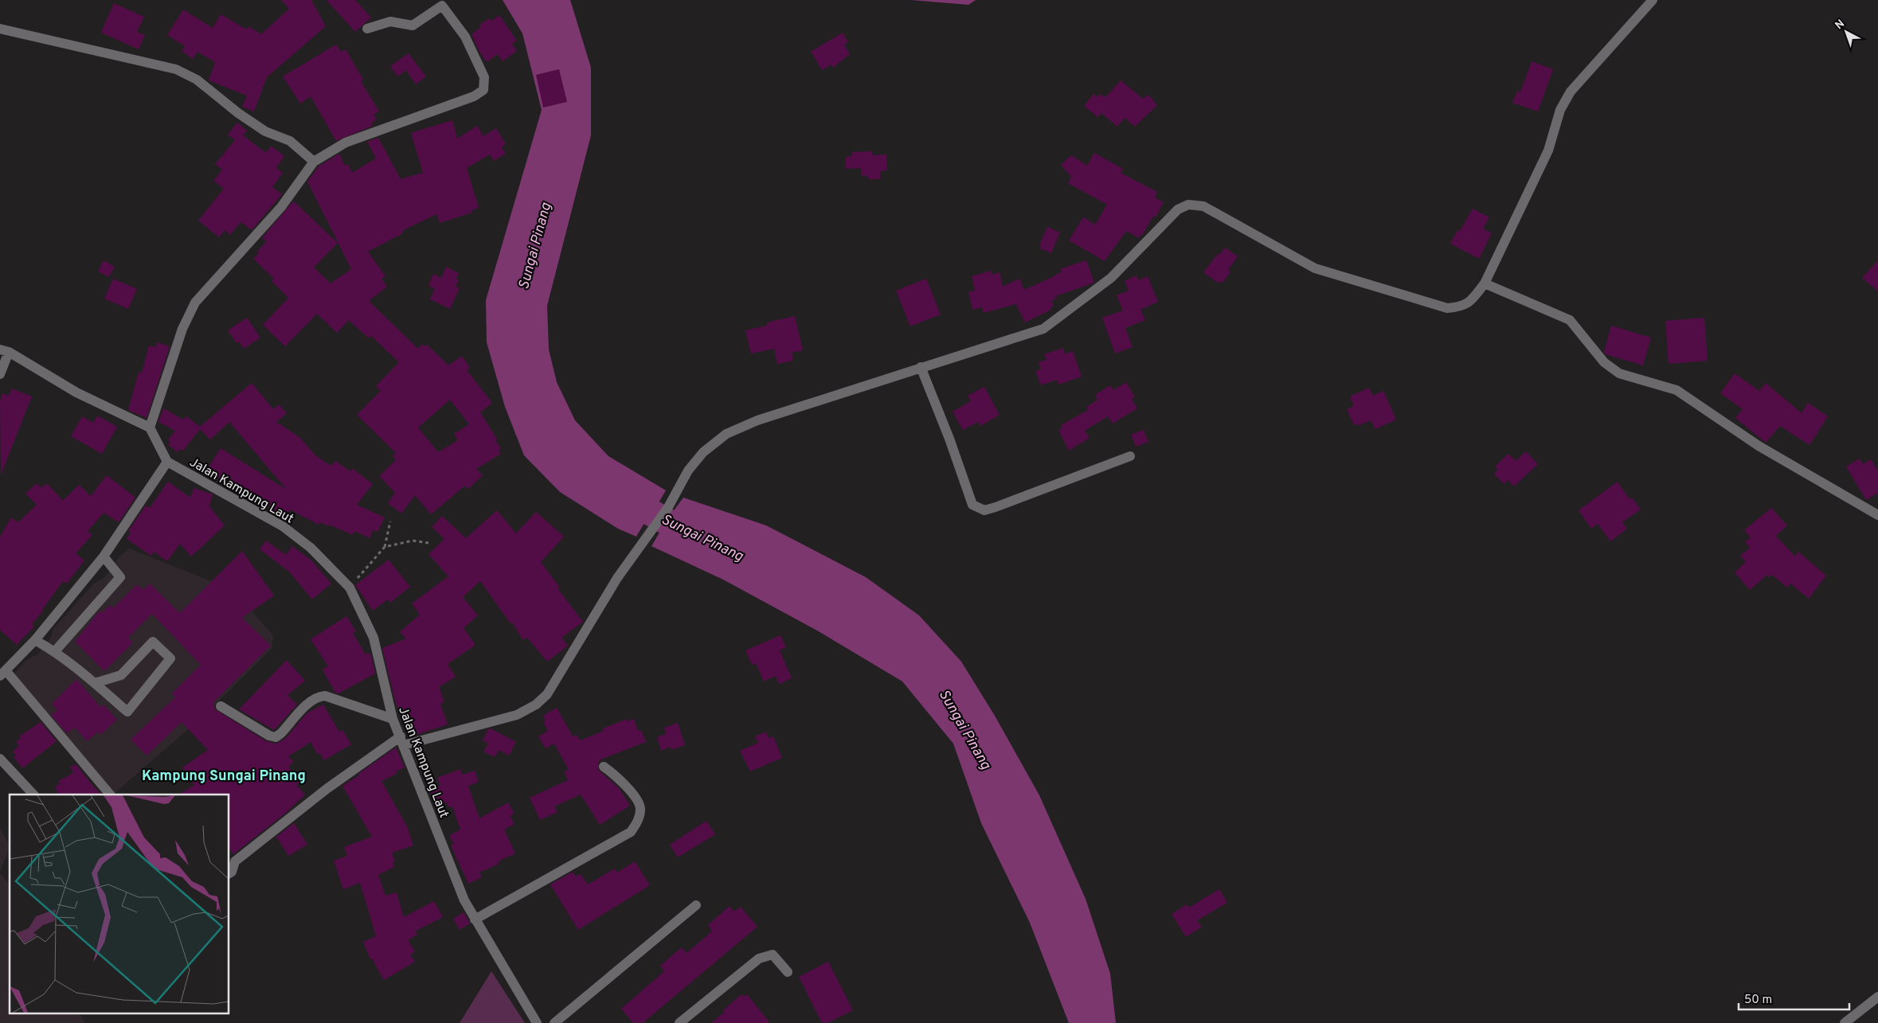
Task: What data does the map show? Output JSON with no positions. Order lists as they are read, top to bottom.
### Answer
{
  "streets": {
    "street": ["Jalan Kampung Laut"]
  },
  "districts": ["Kampung Sungai Pinang"],
  "water": ["Sungai Pinang"],
  "scale_bar": "50 m",
  "north": "top left"
}
